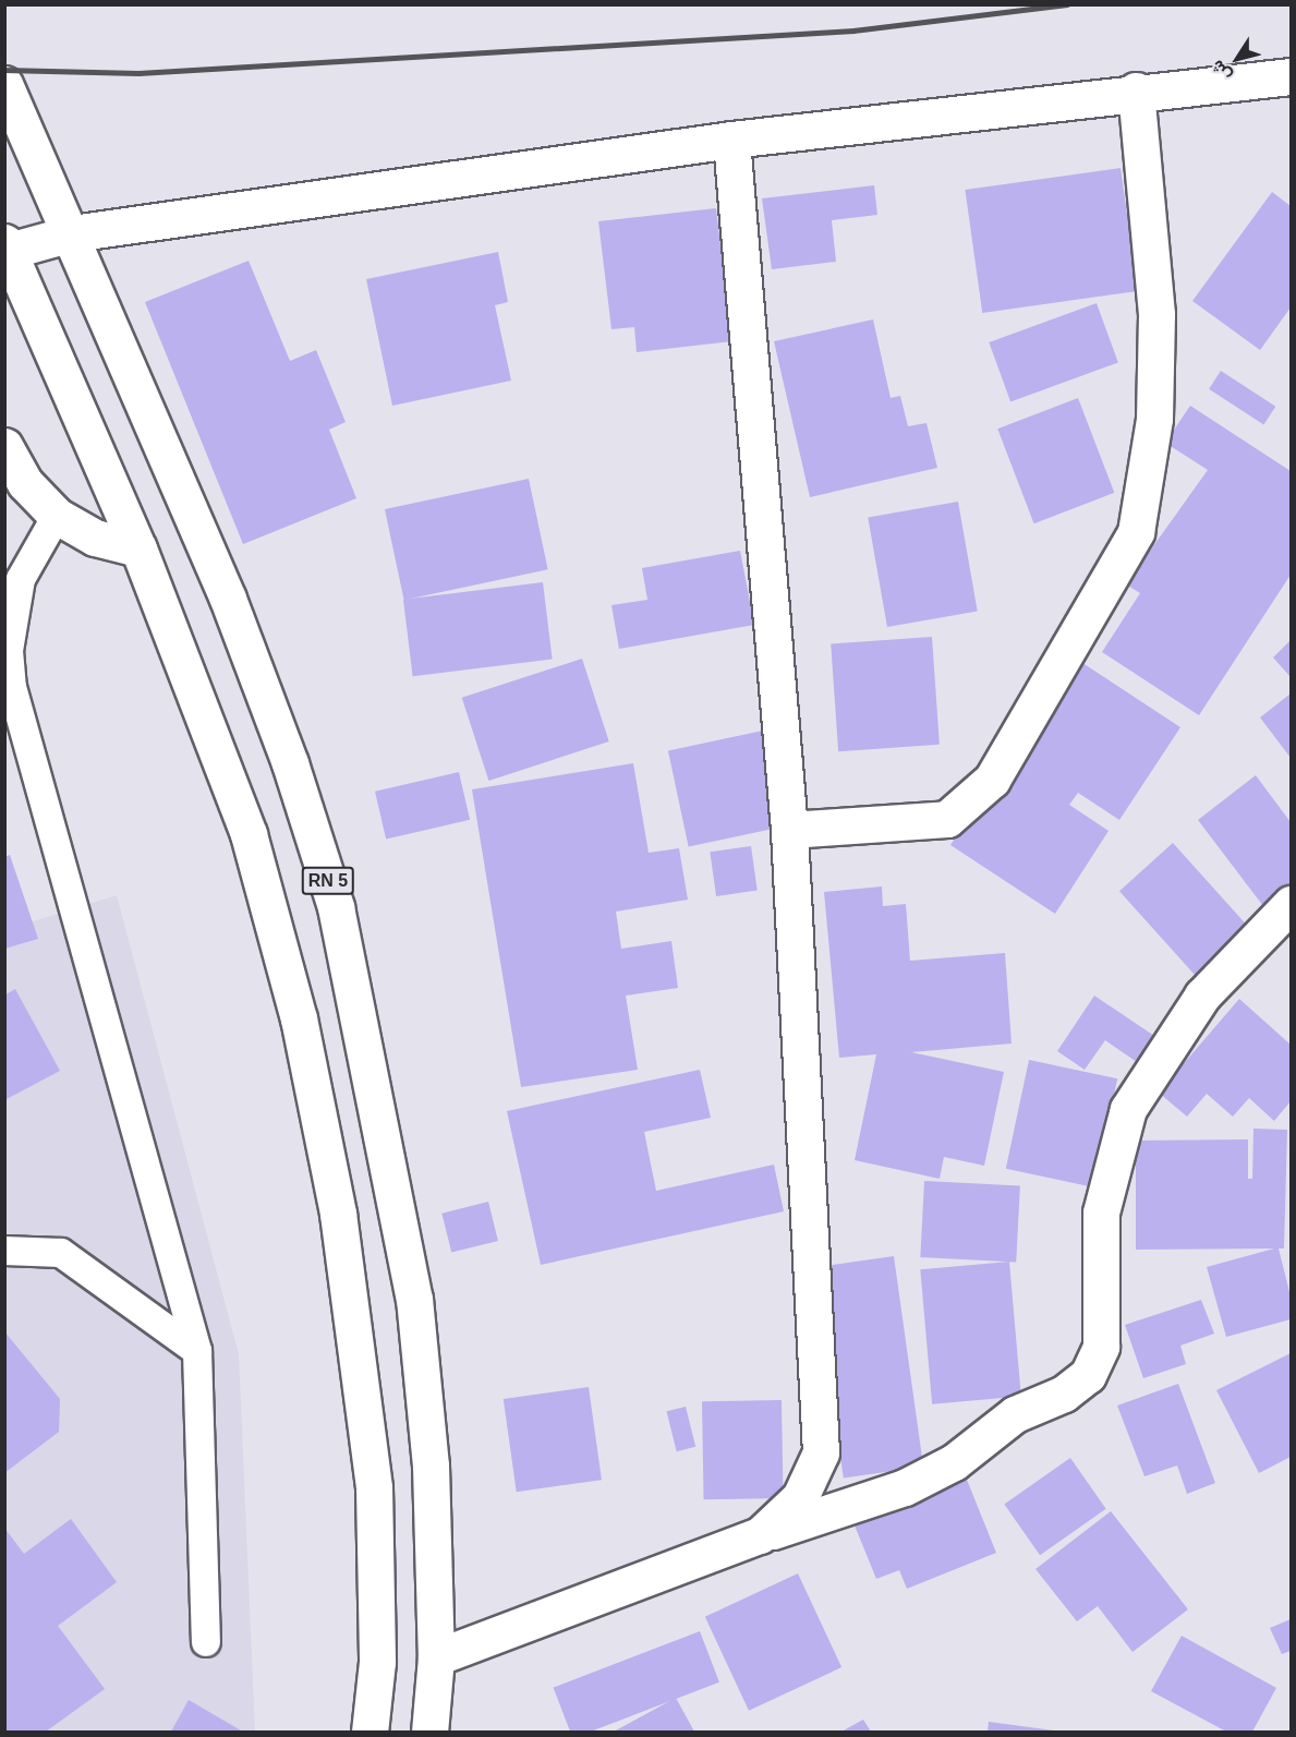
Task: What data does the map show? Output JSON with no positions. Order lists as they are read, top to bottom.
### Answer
{
  "streets": {
    "street": ["RN 5"]
  },
  "north": "bottom left"
}
